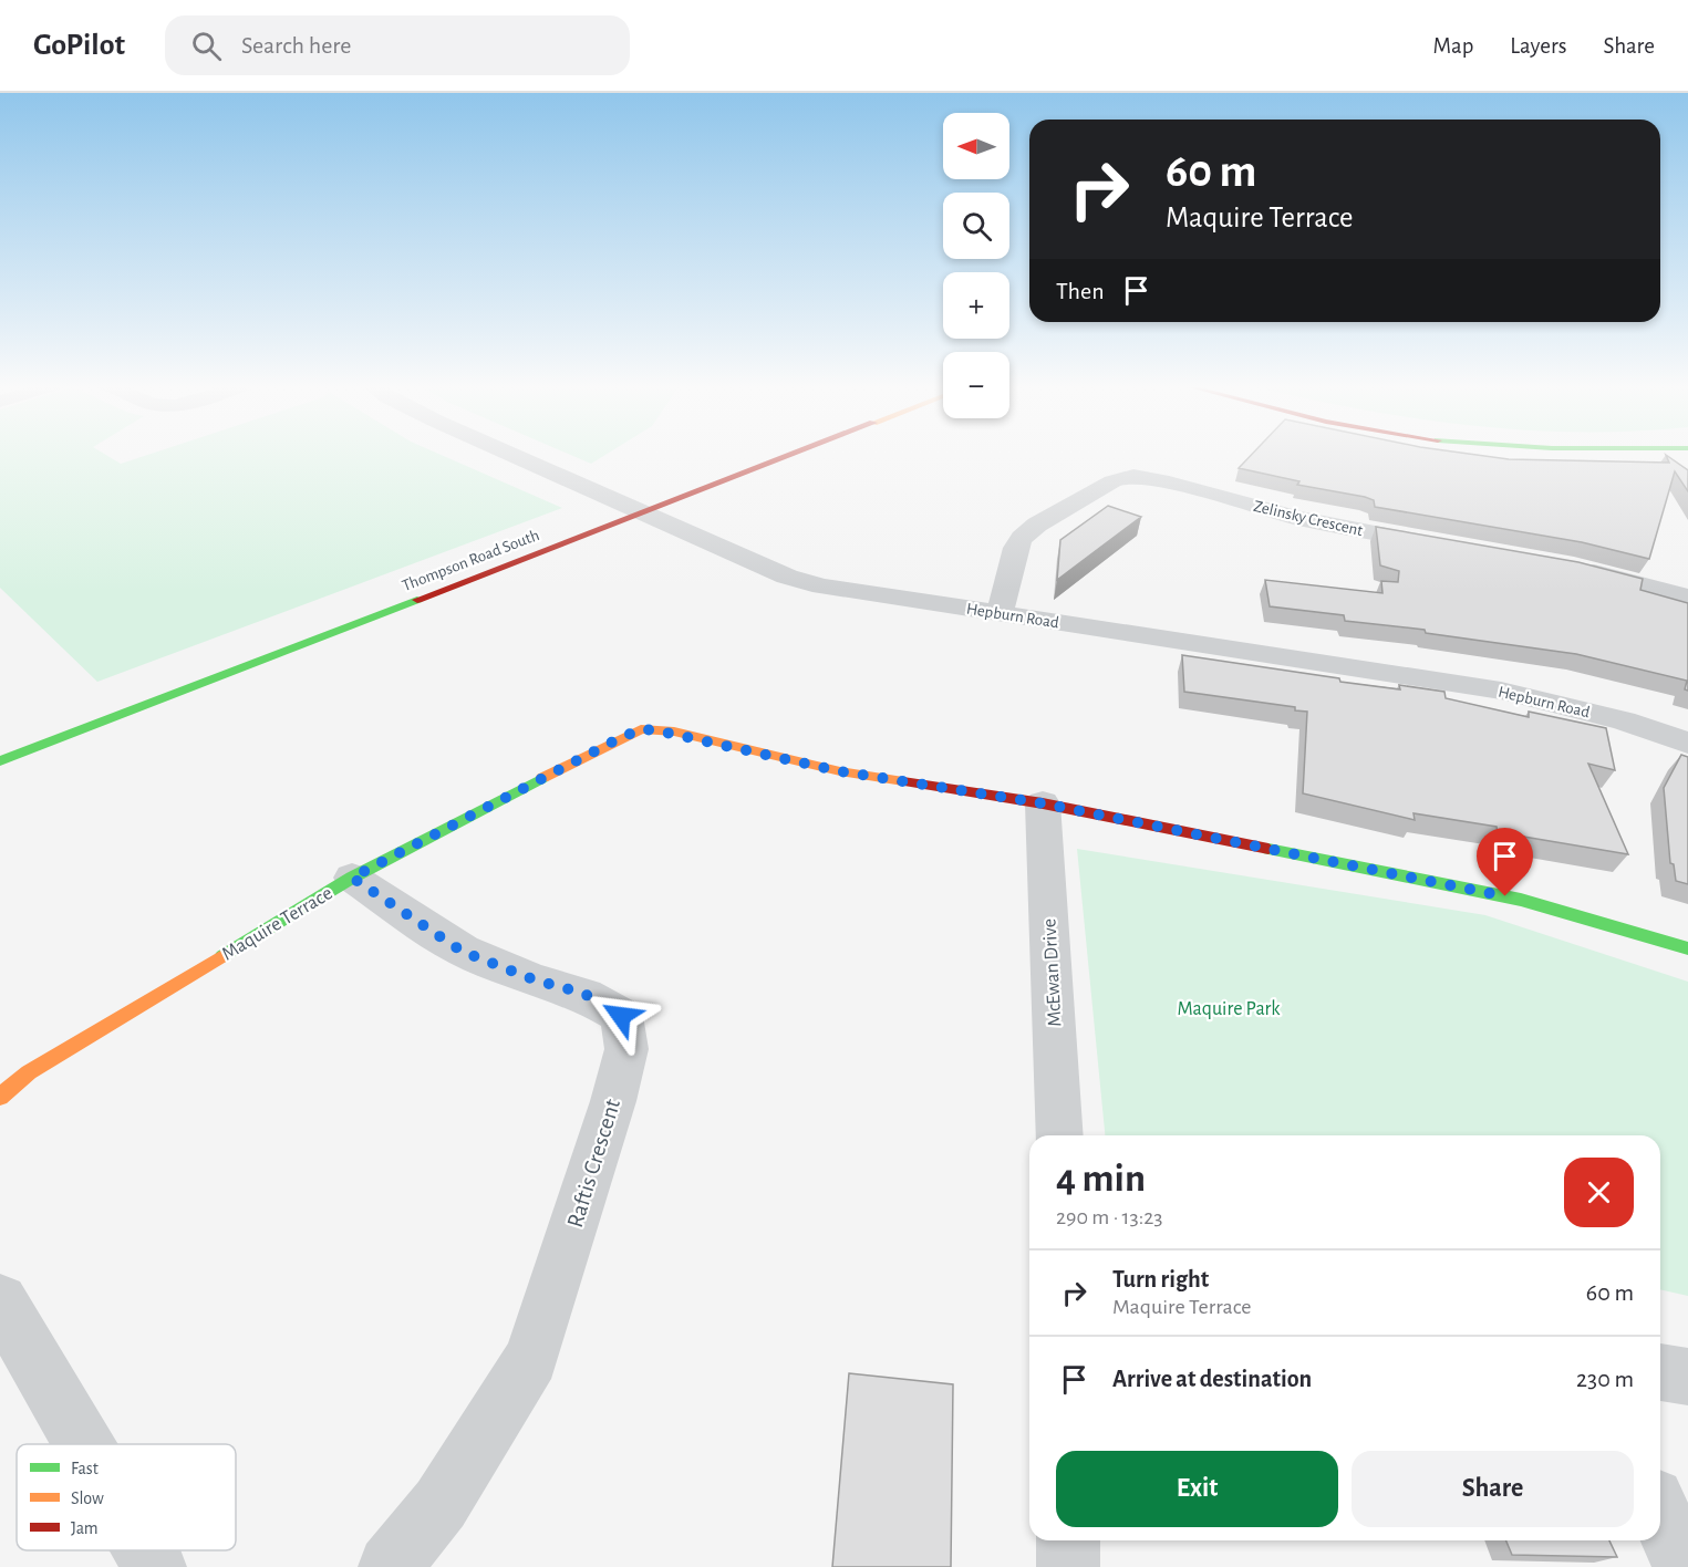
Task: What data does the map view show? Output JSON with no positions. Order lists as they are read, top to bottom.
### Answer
{
  "streets": {
    "street": [
      "Zelinsky Crescent",
      "Thompson Road South",
      "Hepburn Road",
      "Maquire Terrace",
      "McEwan Drive",
      "Raftis Crescent"
    ]
  },
  "crossings": [
    ["Zelinsky Crescent", "Hepburn Road"],
    ["Thompson Road South", "Hepburn Road"],
    ["Maquire Terrace", "McEwan Drive"],
    ["Maquire Terrace", "Raftis Crescent"]
  ],
  "parks": ["Maquire Park"],
  "legend": ["Fast", "Slow", "Jam"],
  "north": "left",
  "page": {
    "header": "GoPilot",
    "search": "Search here",
    "nav": ["Map", "Layers", "Share"],
    "map_buttons": ["+", "−"],
    "turn": ["60 m", "Maquire Terrace"],
    "then": "Then",
    "heading": ["4 min", "290 m · 13:23"],
    "list": [
      {
        "name": "Turn right",
        "note": "Maquire Terrace",
        "value": "60 m"
      },
      {
        "name": "Arrive at destination",
        "value": "230 m"
      }
    ],
    "buttons": ["Exit", "Share"]
  }
}
